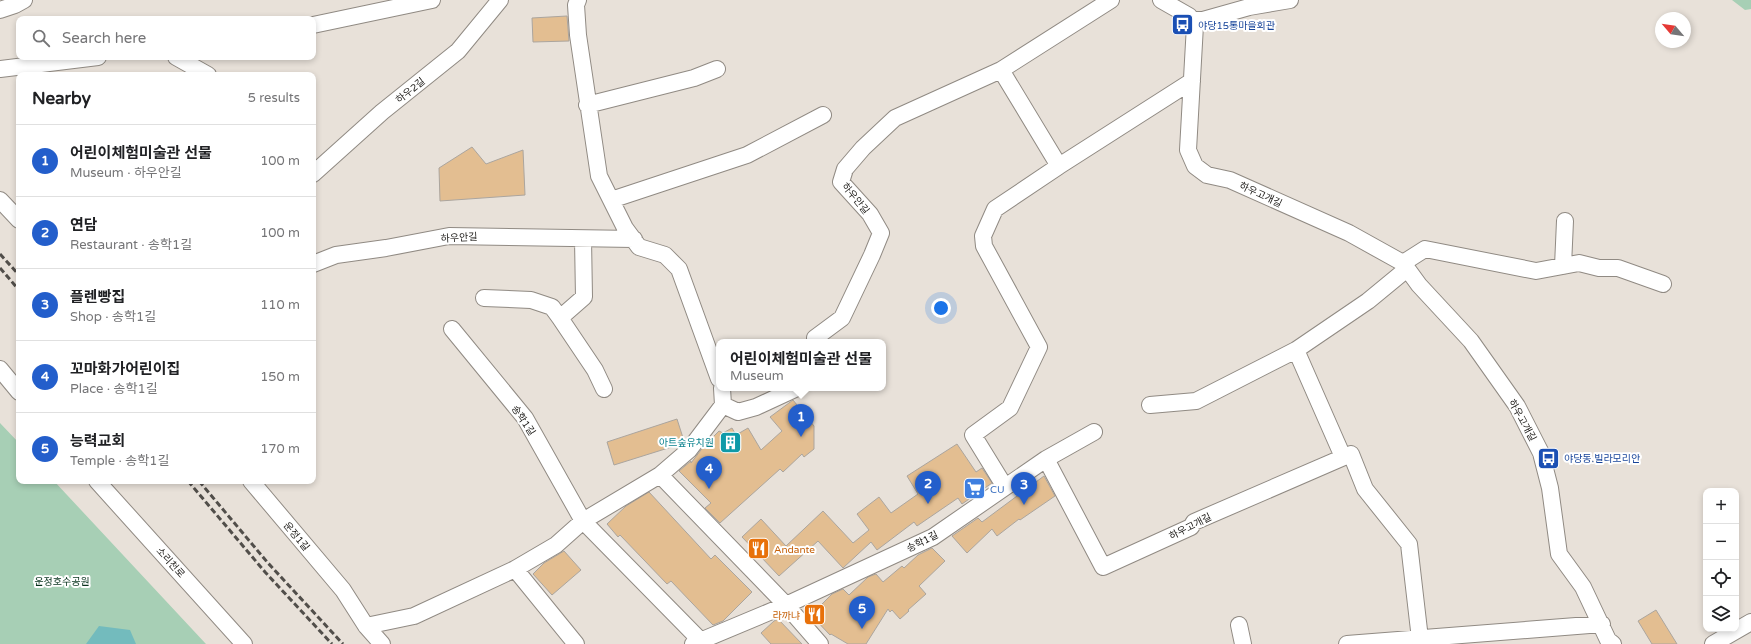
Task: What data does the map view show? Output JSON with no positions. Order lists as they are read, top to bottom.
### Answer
{
  "streets": {
    "street": [
      "하우2길",
      "하우고개길",
      "하우안길",
      "송학1길",
      "운정1길",
      "소리천로"
    ]
  },
  "crossings": [
    ["하우고개길", "송학1길"]
  ],
  "parks": ["운정호수공원"],
  "places": {
    "bus stop": ["야당15통마을회관", "야당동.빌라모리안"],
    "building": ["아트숲유치원"],
    "supermarket": ["CU"],
    "restaurant": ["Andante", "라까냐"]
  },
  "north": "top left",
  "page": {
    "search": "Search here",
    "heading": ["Nearby", "5 results"],
    "list": [
      {
        "mark": "1",
        "name": "어린이체험미술관 선물",
        "note": "Museum · 하우안길",
        "value": "100 m"
      },
      {
        "mark": "2",
        "name": "연담",
        "note": "Restaurant · 송학1길",
        "value": "100 m"
      },
      {
        "mark": "3",
        "name": "플렌빵집",
        "note": "Shop · 송학1길",
        "value": "110 m"
      },
      {
        "mark": "4",
        "name": "꼬마화가어린이집",
        "note": "Place · 송학1길",
        "value": "150 m"
      },
      {
        "mark": "5",
        "name": "능력교회",
        "note": "Temple · 송학1길",
        "value": "170 m"
      }
    ],
    "popup": ["어린이체험미술관 선물", "Museum"],
    "pins": [
      "1",
      "4",
      "2",
      "3",
      "5"
    ],
    "map_buttons": ["+", "−"]
  }
}
